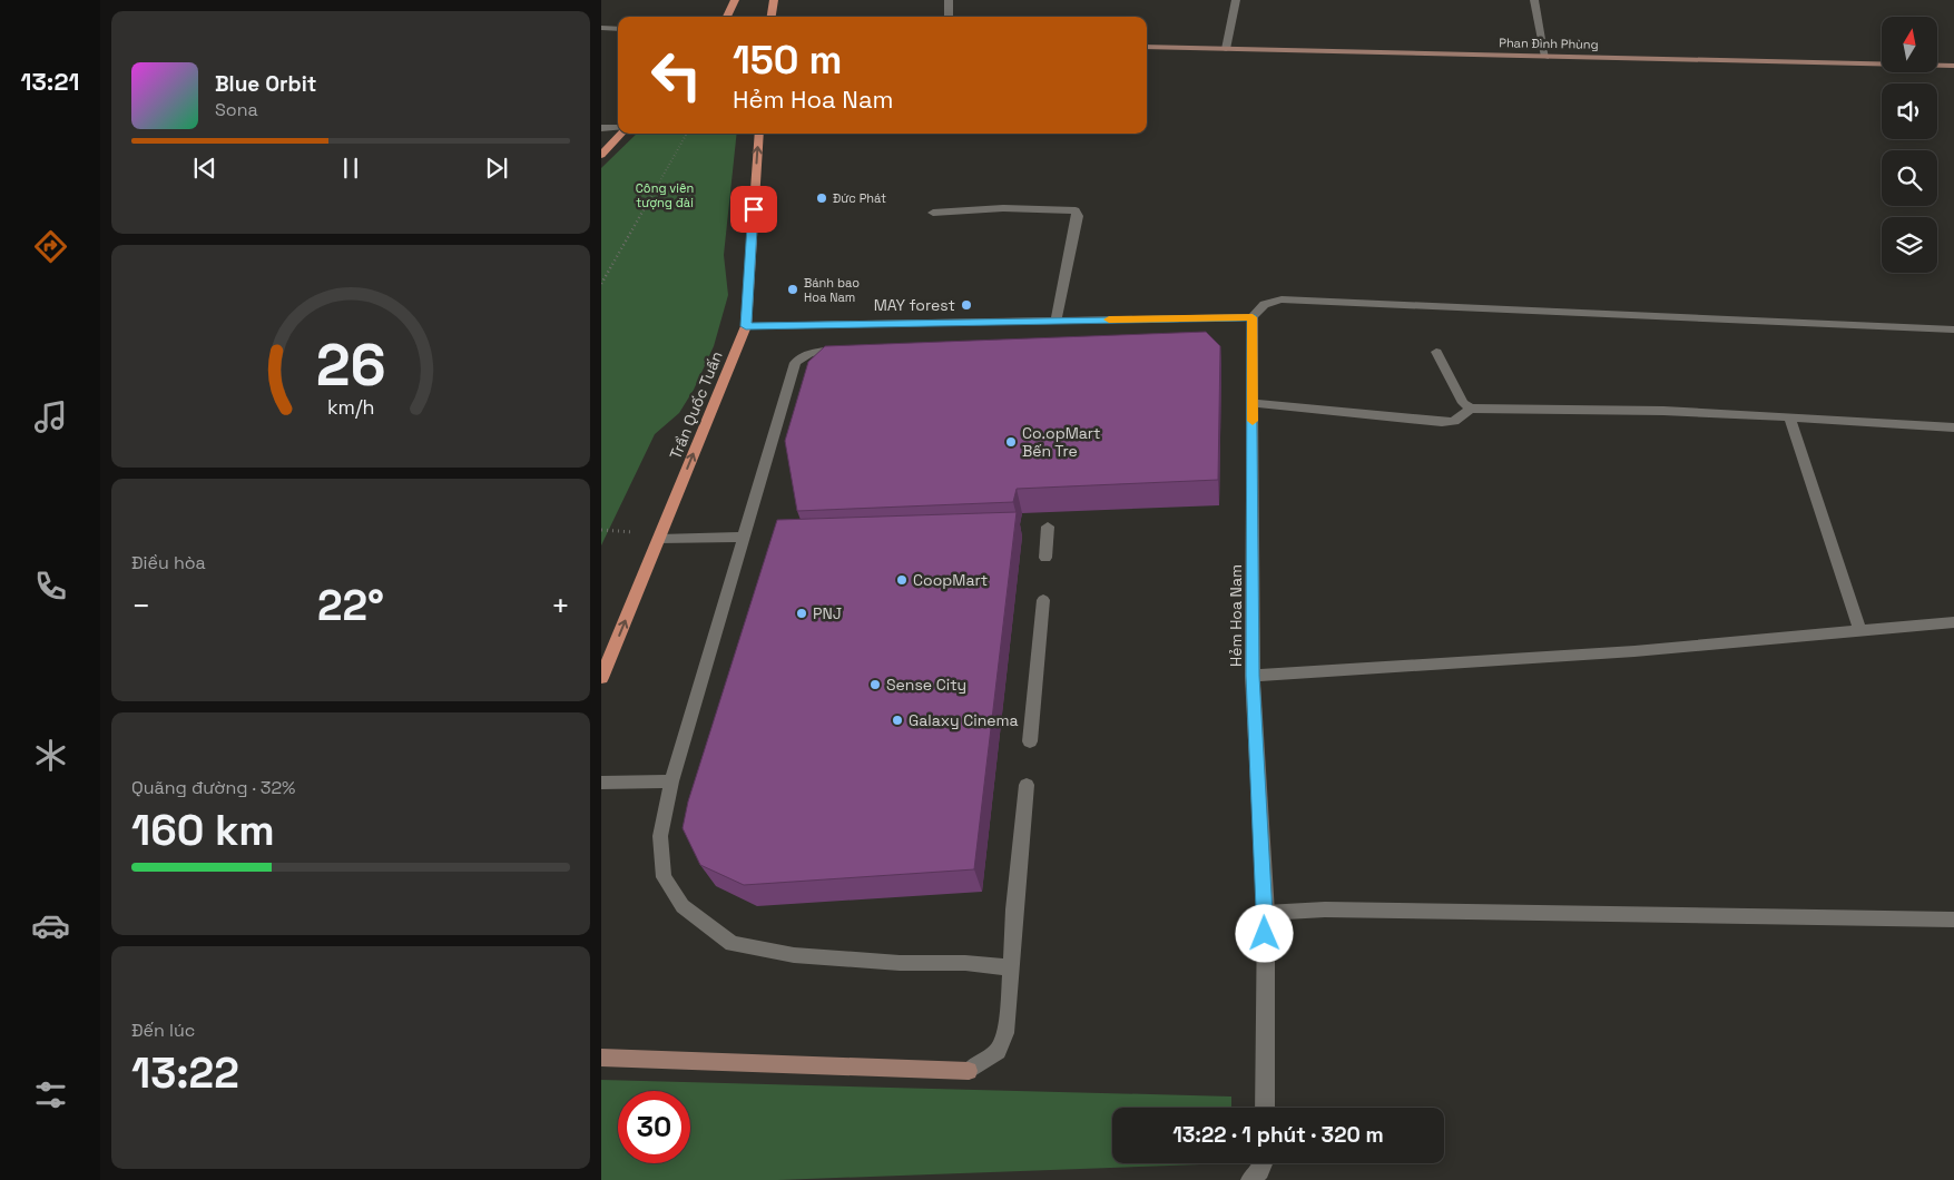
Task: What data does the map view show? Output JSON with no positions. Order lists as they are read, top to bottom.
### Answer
{
  "streets": {
    "main road": ["Trần Quốc Tuấn"],
    "street": ["Phan Đình Phùng", "Hẻm Hoa Nam"]
  },
  "one_way": ["Trần Quốc Tuấn"],
  "parks": ["Công viên tượng đài"],
  "places": [
    "Đức Phát",
    "Bánh bao Hoa Nam",
    "MAY forest",
    "Co.opMart Bến Tre",
    "CoopMart",
    "PNJ",
    "Sense City",
    "Galaxy Cinema"
  ],
  "north": "top",
  "page": {
    "tabs": "13:21",
    "turn": ["150 m", "Hẻm Hoa Nam"],
    "song": ["Blue Orbit", "Sona"],
    "tile": [
      "Điều hòa",
      ["Quãng đường · 32%", "160 km"],
      ["Đến lúc", "13:22"]
    ],
    "heat": ["−", "22°", "+"],
    "limit": "30",
    "trip": "13:22 · 1 phút · 320 m",
    "gauge": ["26", "km/h"]
  }
}
